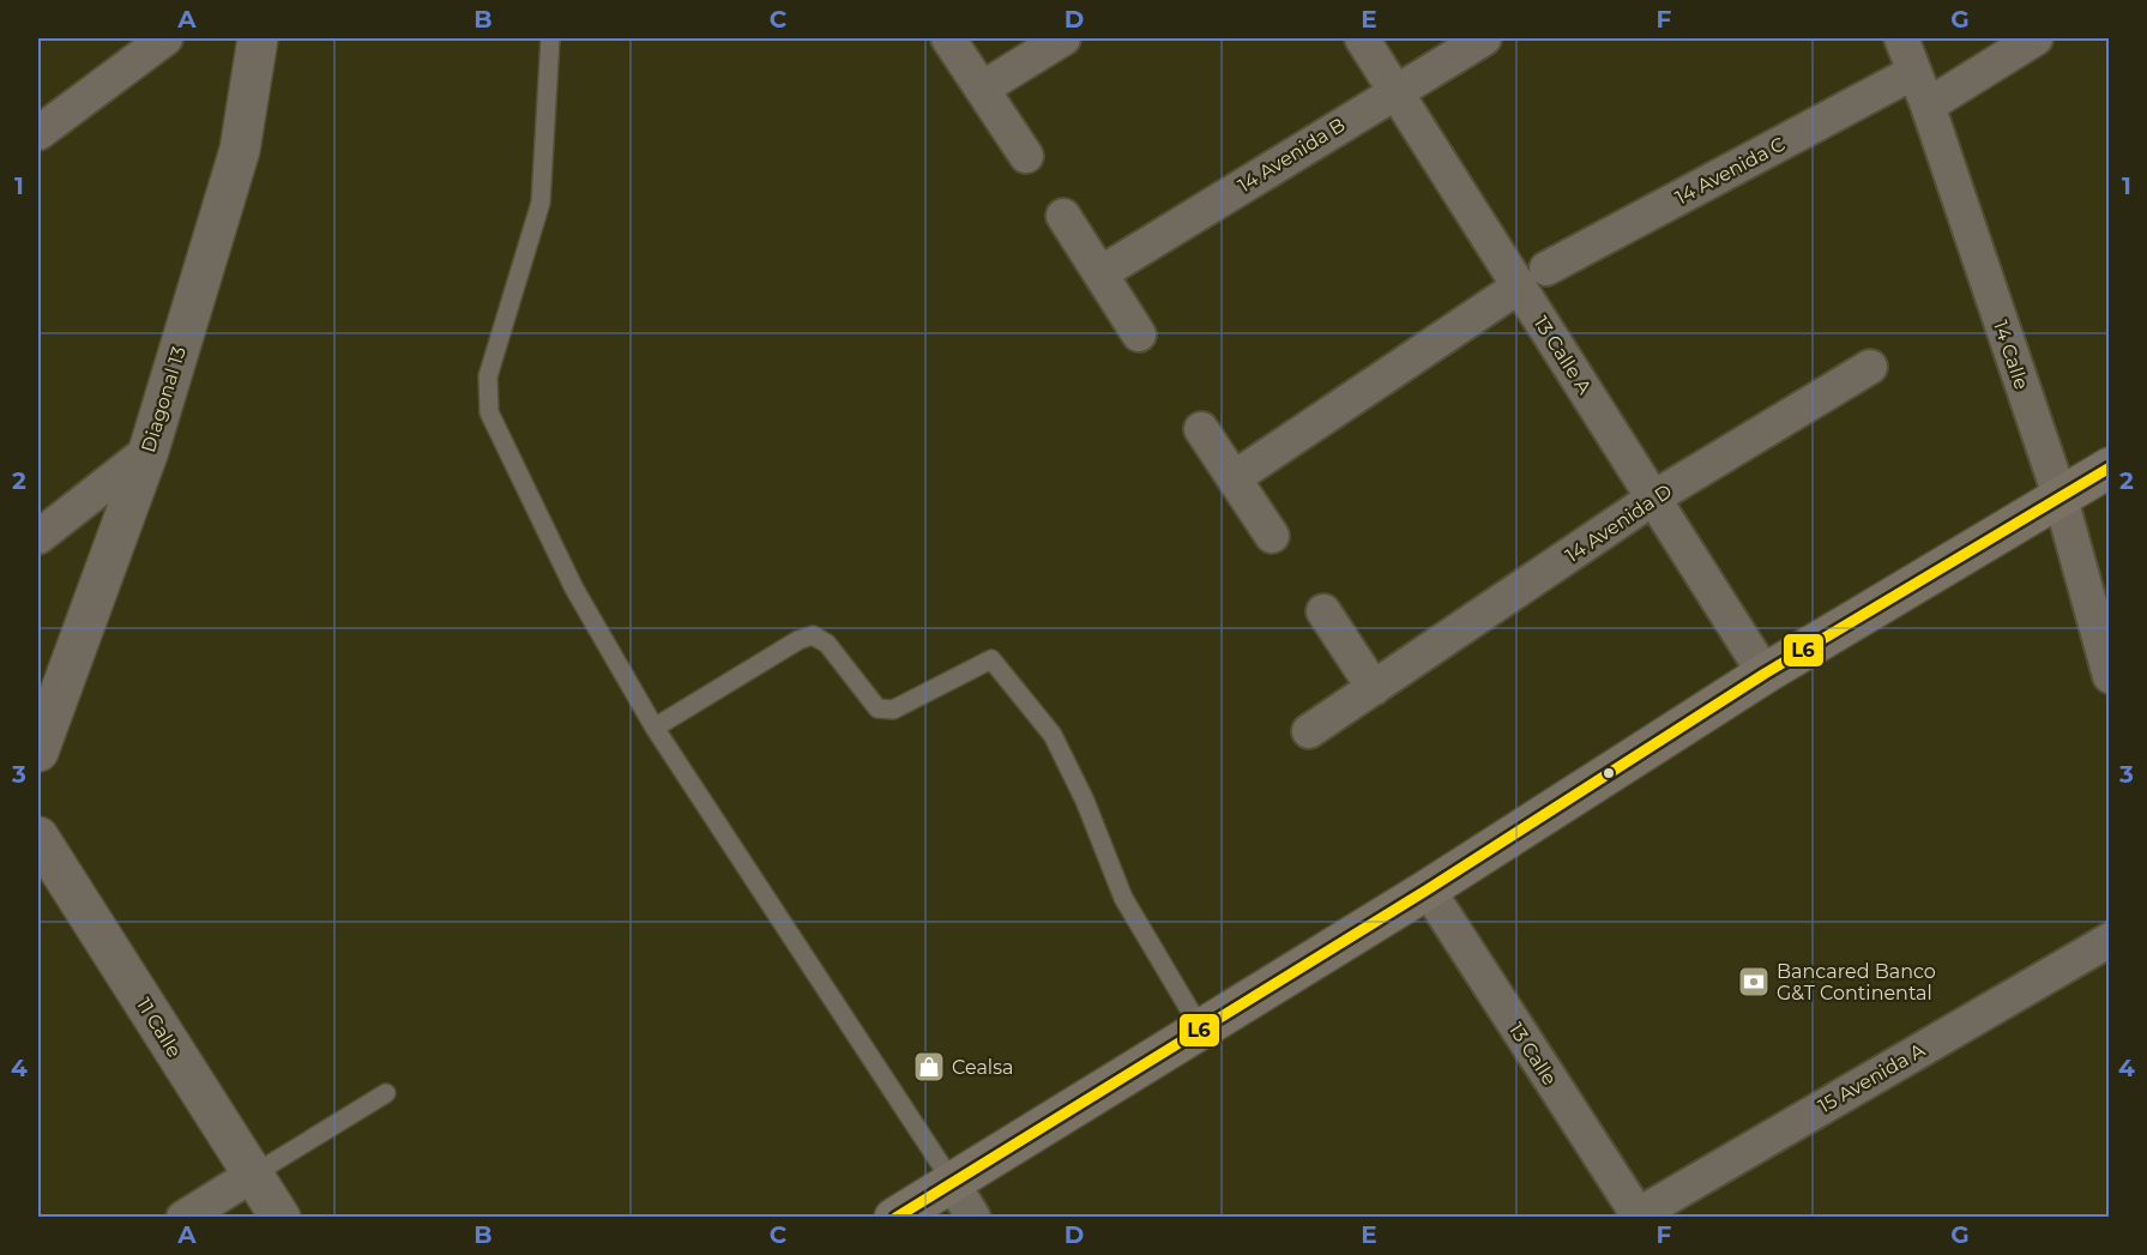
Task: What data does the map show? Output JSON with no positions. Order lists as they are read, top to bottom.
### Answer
{
  "streets": {
    "street": [
      "14 Avenida B",
      "14 Avenida C",
      "13 Calle A",
      "14 Calle",
      "Diagonal 13",
      "14 Avenida D",
      "11 Calle",
      "13 Calle",
      "15 Avenida A"
    ]
  },
  "crossings": [
    ["14 Avenida B", "13 Calle A"],
    ["14 Avenida C", "14 Calle"],
    ["13 Calle A", "14 Avenida D"],
    ["13 Calle", "15 Avenida A"]
  ],
  "places": {
    "bank": ["Bancared Banco G&T Continental"],
    "shop": ["Cealsa"]
  },
  "lines": ["transit line L6"],
  "grid": {
    "columns": [
      "A",
      "B",
      "C",
      "D",
      "E",
      "F",
      "G"
    ],
    "rows": [
      "1",
      "2",
      "3",
      "4"
    ]
  }
}
